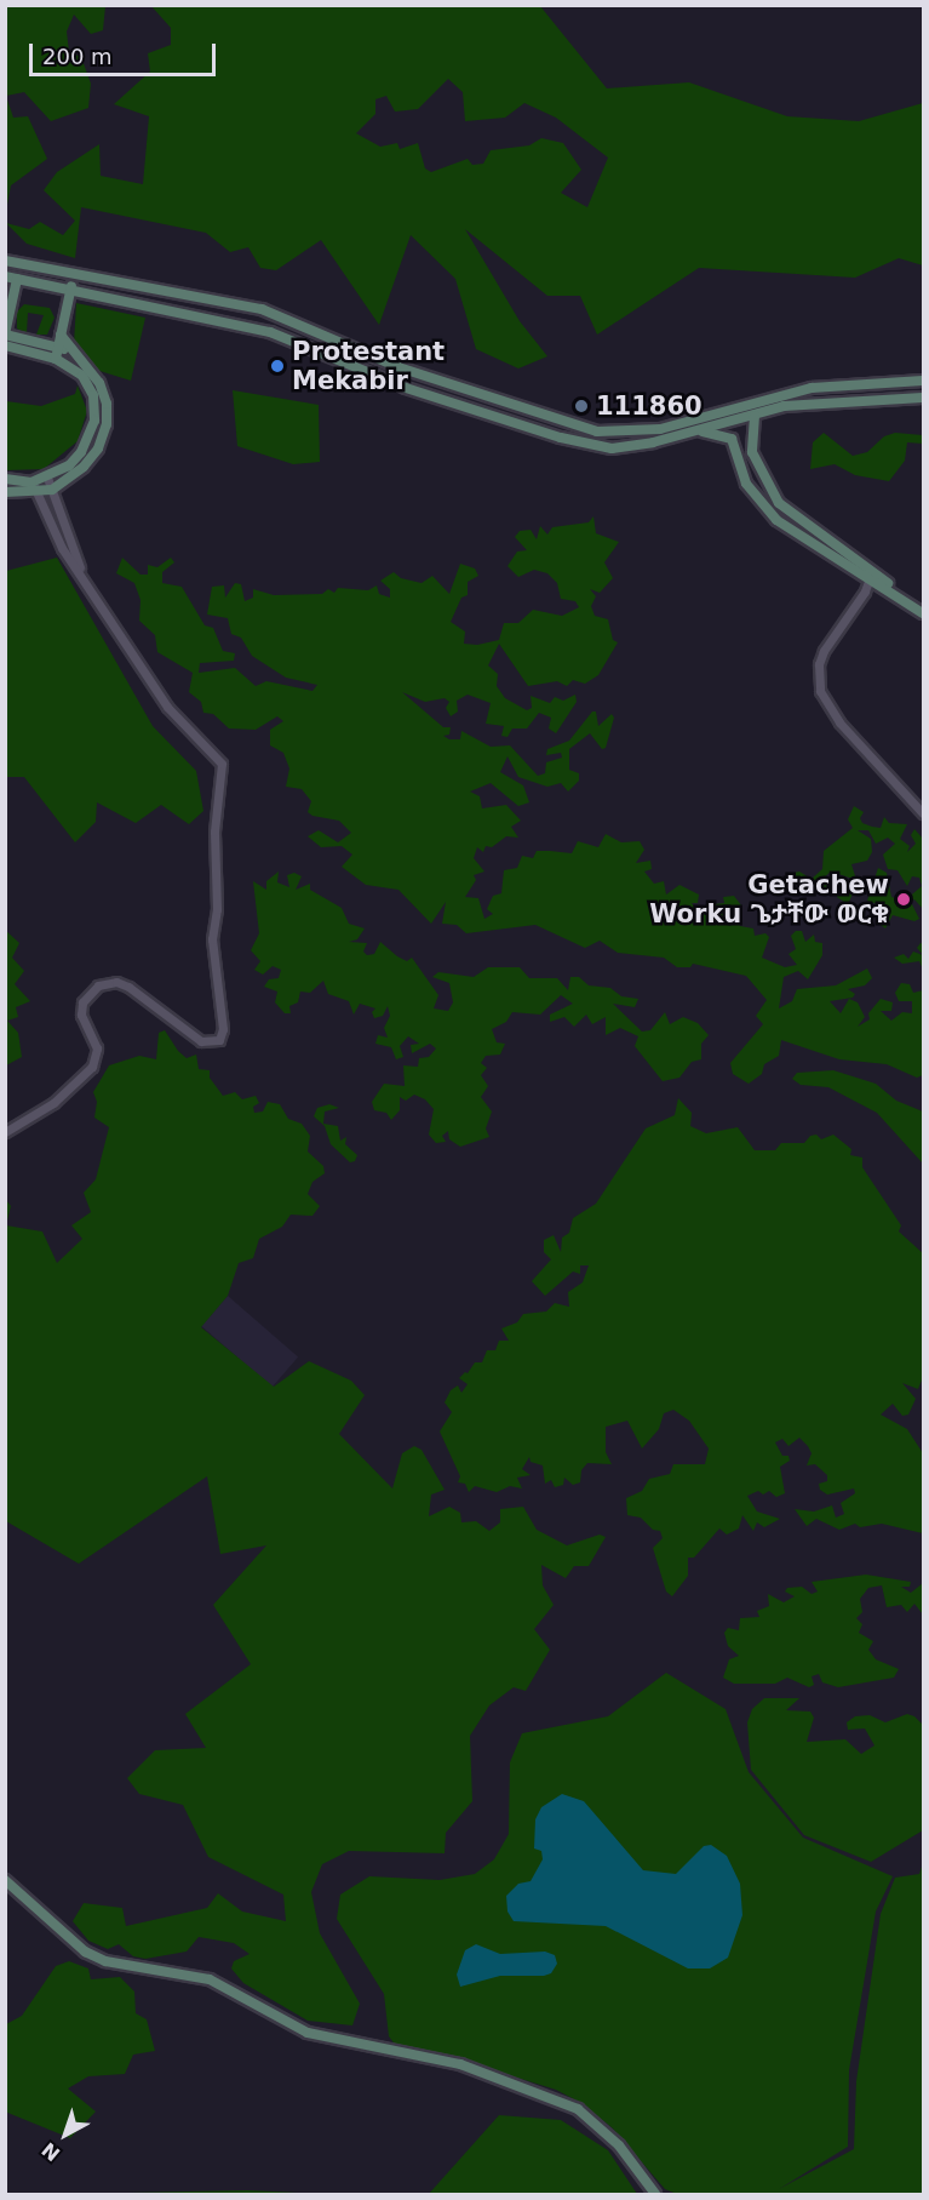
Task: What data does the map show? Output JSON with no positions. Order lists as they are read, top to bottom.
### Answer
{
  "places": ["Protestant Mekabir", "111860", "Getachew Worku ጌታቸው ወርቁ"],
  "scale_bar": "200 m",
  "north": "bottom left"
}
